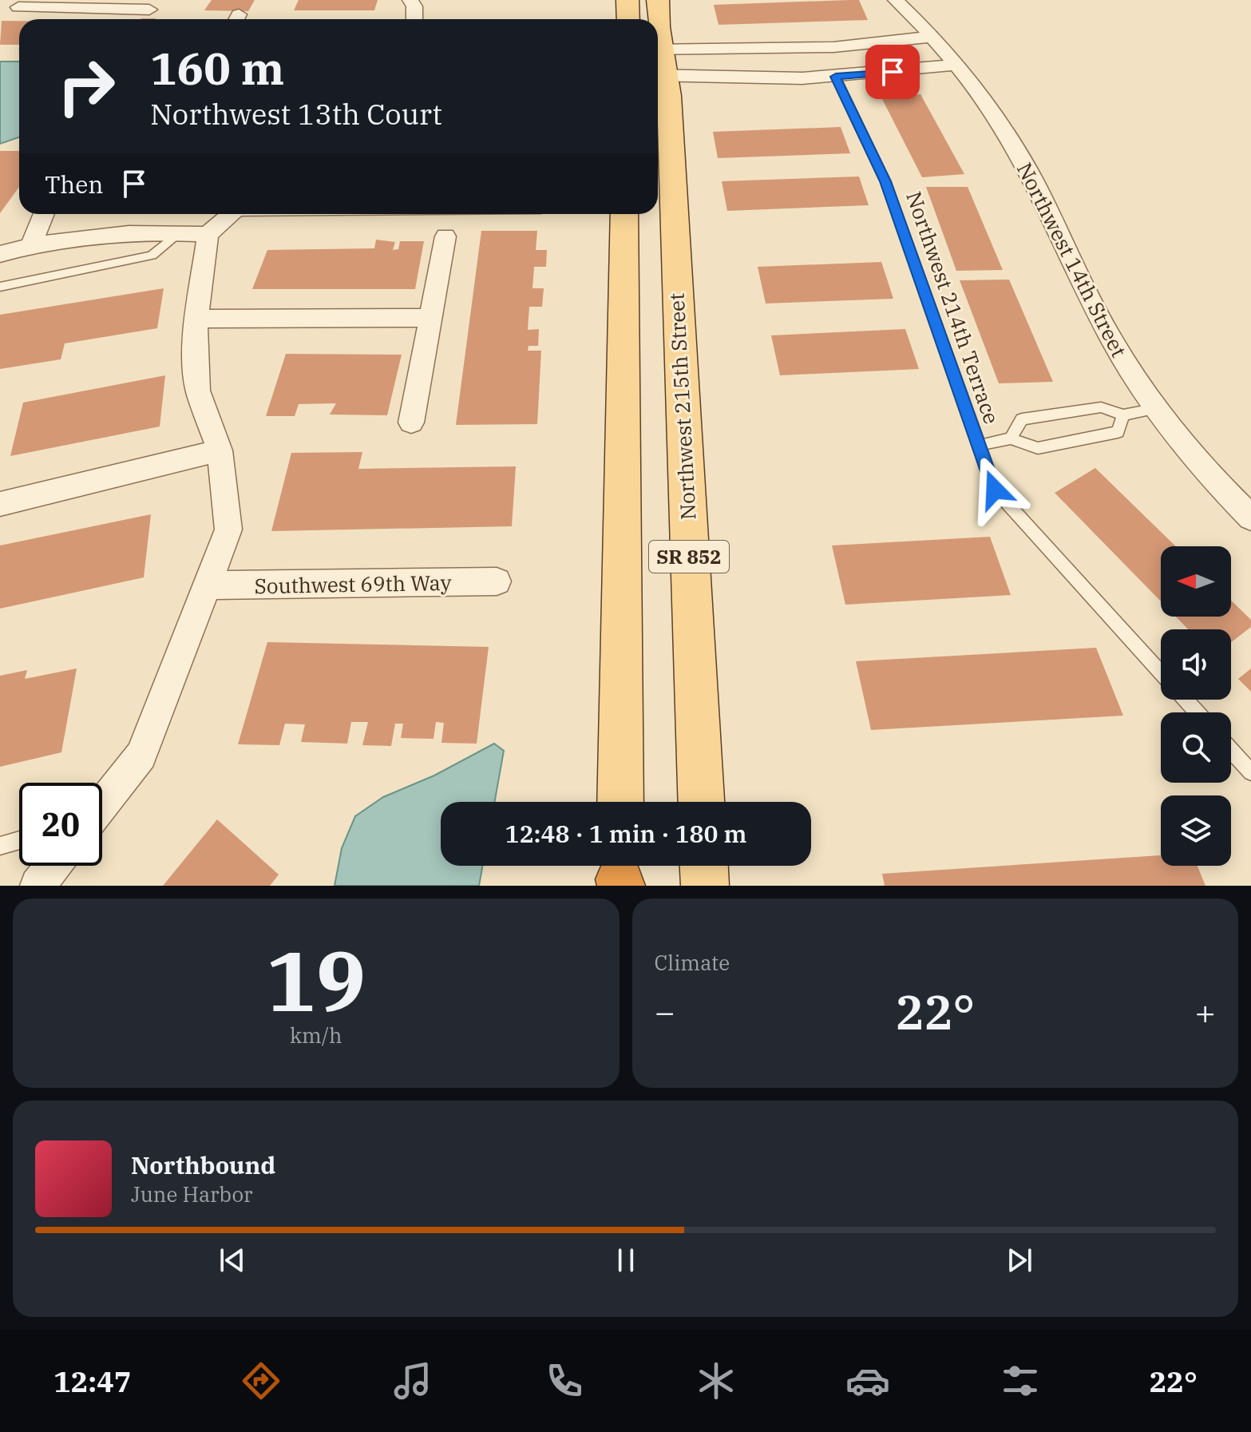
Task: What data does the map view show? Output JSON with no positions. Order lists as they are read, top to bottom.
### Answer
{
  "streets": {
    "main road": ["Northwest 215th Street", "SR 852"],
    "street": ["Northwest 14th Street", "Southwest 69th Way"],
    "lane": ["Northwest 214th Terrace"]
  },
  "north": "left",
  "page": {
    "turn": ["160 m", "Northwest 13th Court"],
    "then": "Then",
    "limit": "20",
    "trip": "12:48 · 1 min · 180 m",
    "tile": [
      ["19", "km/h"],
      "Climate"
    ],
    "heat": ["−", "22°", "+"],
    "song": ["Northbound", "June Harbor"],
    "tabs": ["12:47", "22°"]
  }
}
